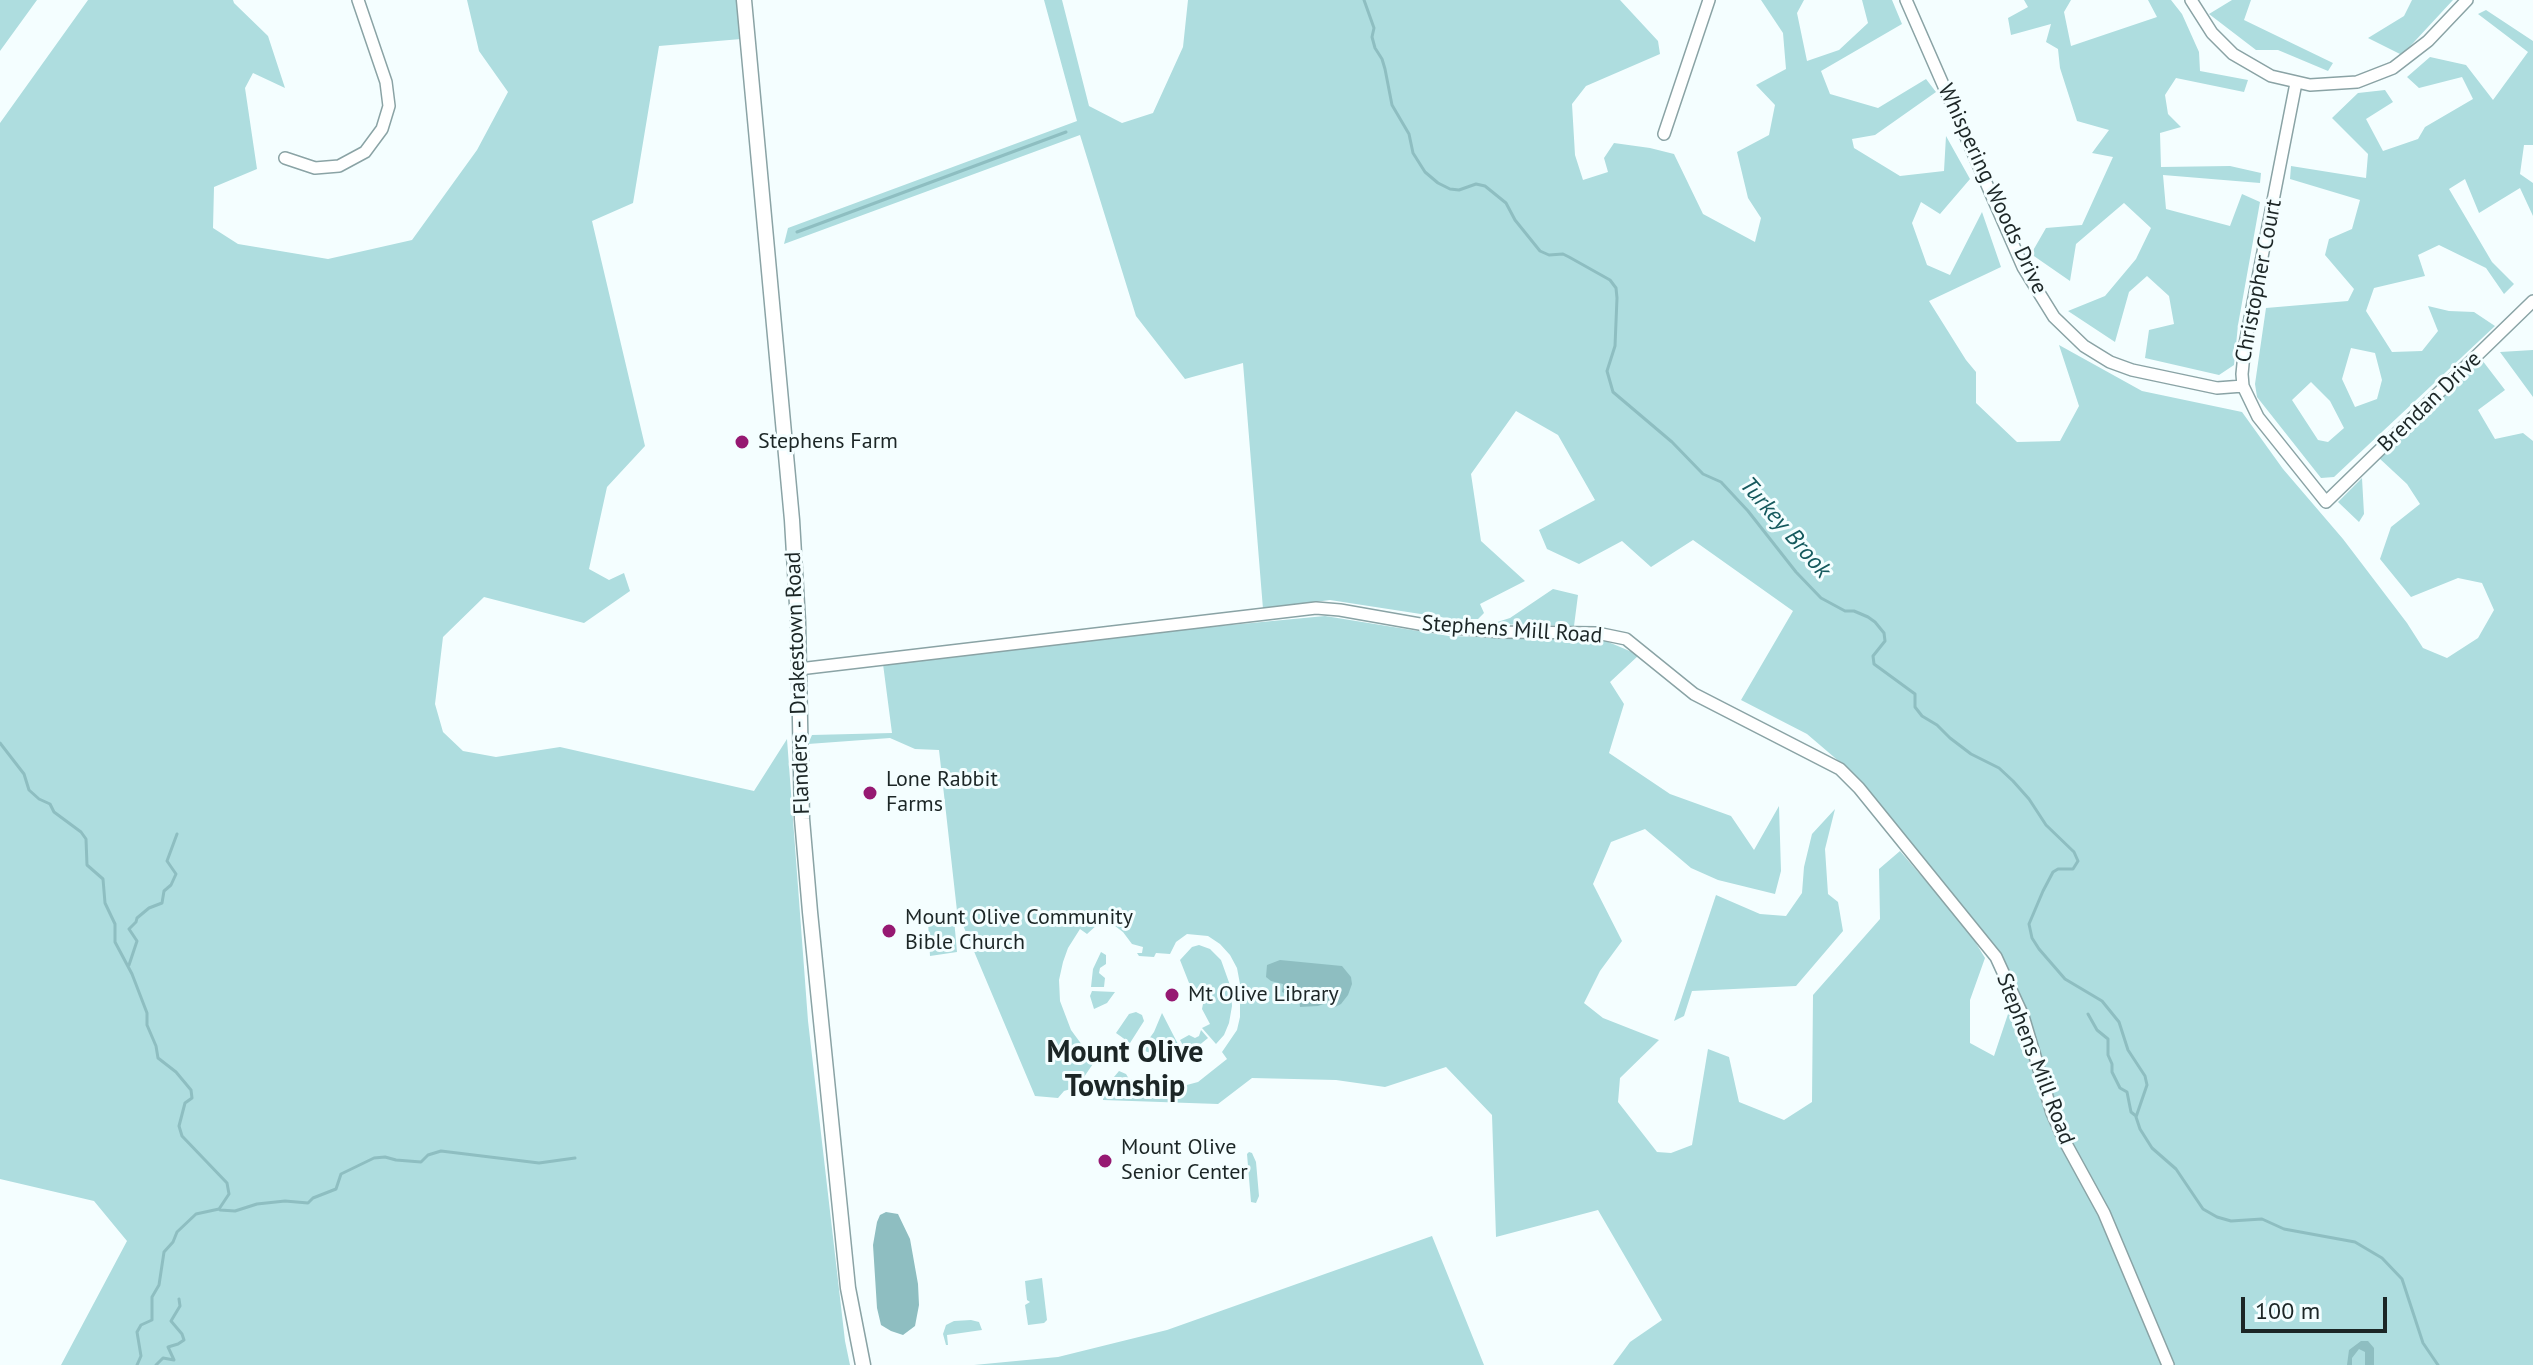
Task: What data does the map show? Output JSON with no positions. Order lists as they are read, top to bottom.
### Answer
{
  "streets": {
    "street": [
      "Whispering Woods Drive",
      "Christopher Court",
      "Brendan Drive",
      "Stephens Mill Road",
      "Flanders - Drakestown Road"
    ]
  },
  "crossings": [
    ["Whispering Woods Drive", "Christopher Court"],
    ["Christopher Court", "Brendan Drive"],
    ["Stephens Mill Road", "Flanders - Drakestown Road"]
  ],
  "districts": ["Mount Olive Township"],
  "water": ["Turkey Brook"],
  "places": [
    "Stephens Farm",
    "Lone Rabbit Farms",
    "Mount Olive Community Bible Church",
    "Mt Olive Library",
    "Mount Olive Senior Center"
  ],
  "scale_bar": "100 m"
}
